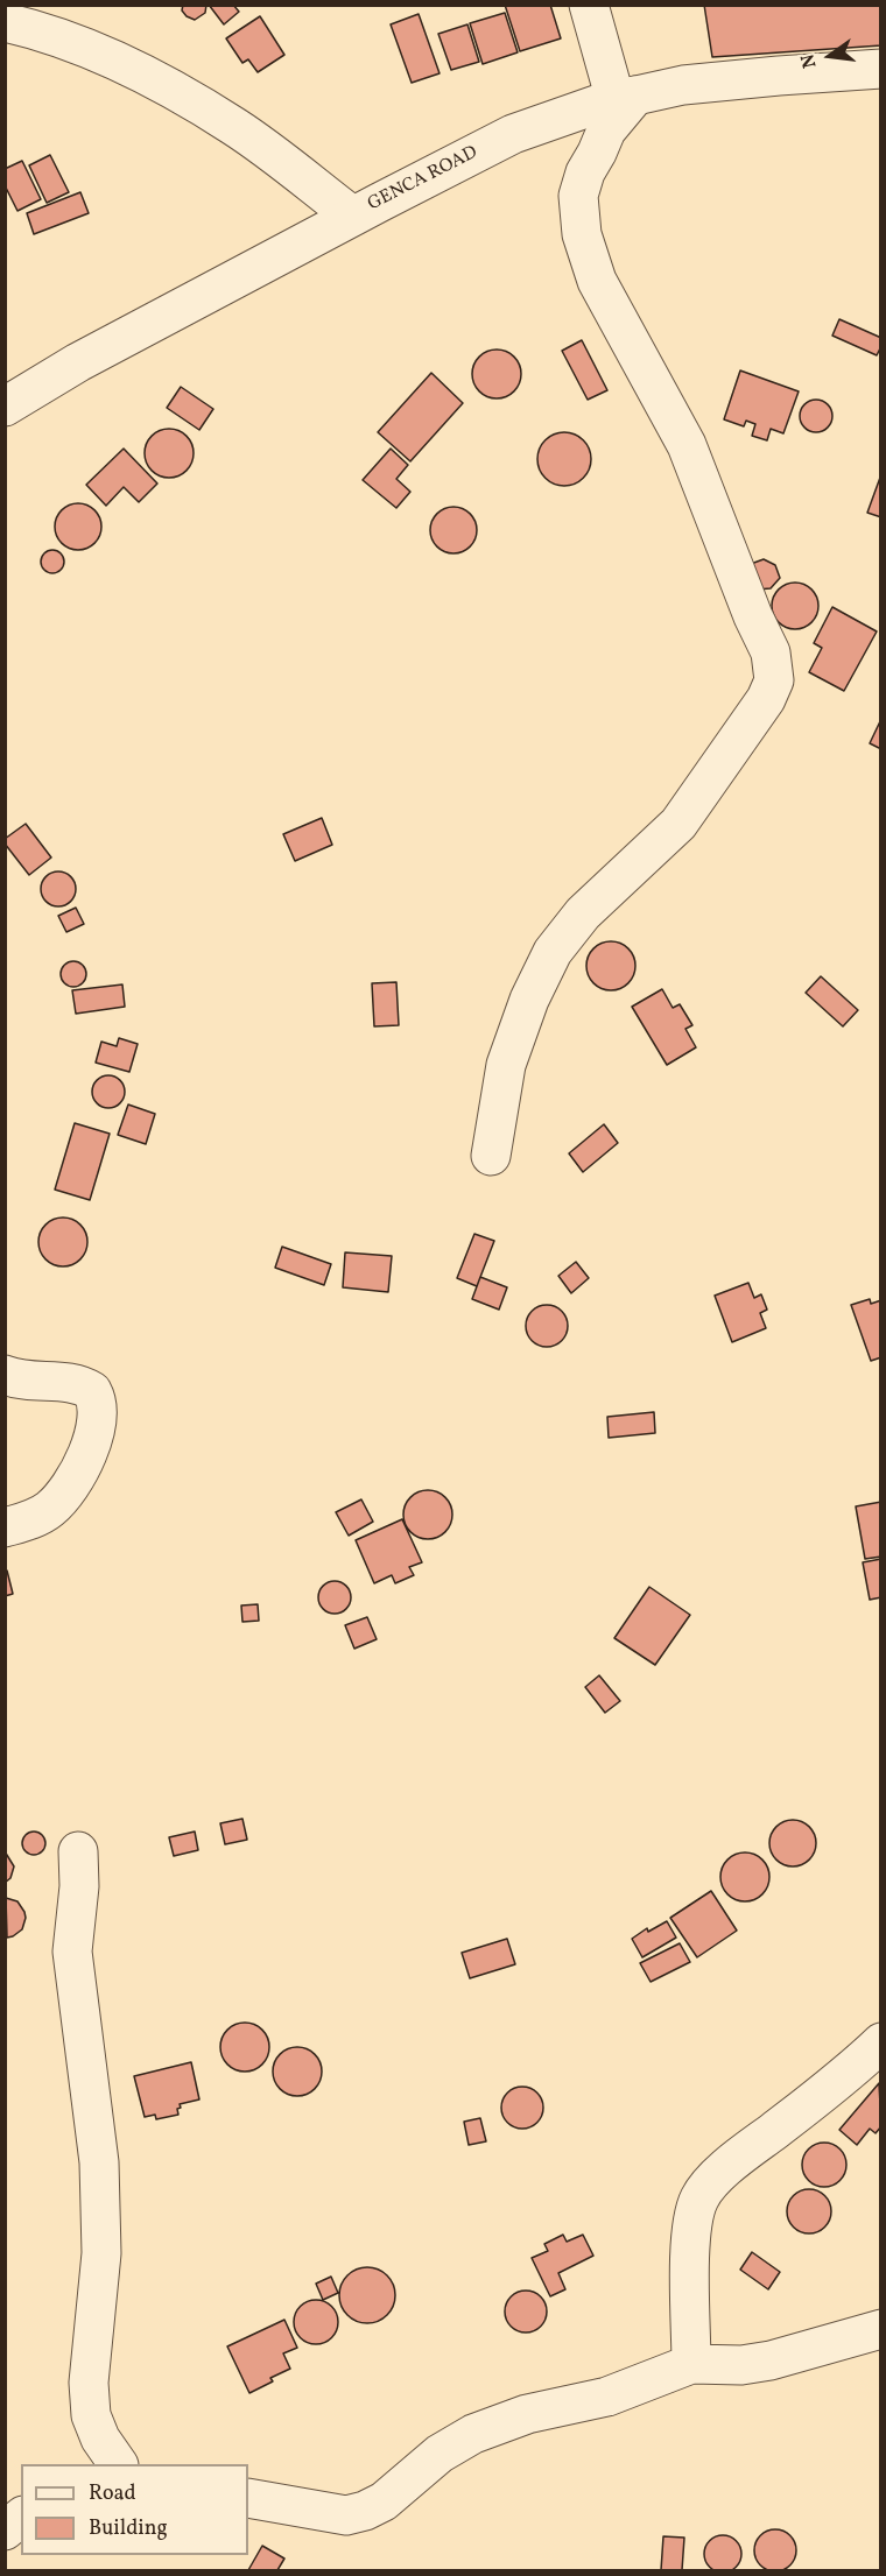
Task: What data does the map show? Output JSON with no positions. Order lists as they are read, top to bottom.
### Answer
{
  "streets": {
    "street": ["GENCA ROAD"]
  },
  "legend": ["Road", "Building"],
  "north": "left"
}
